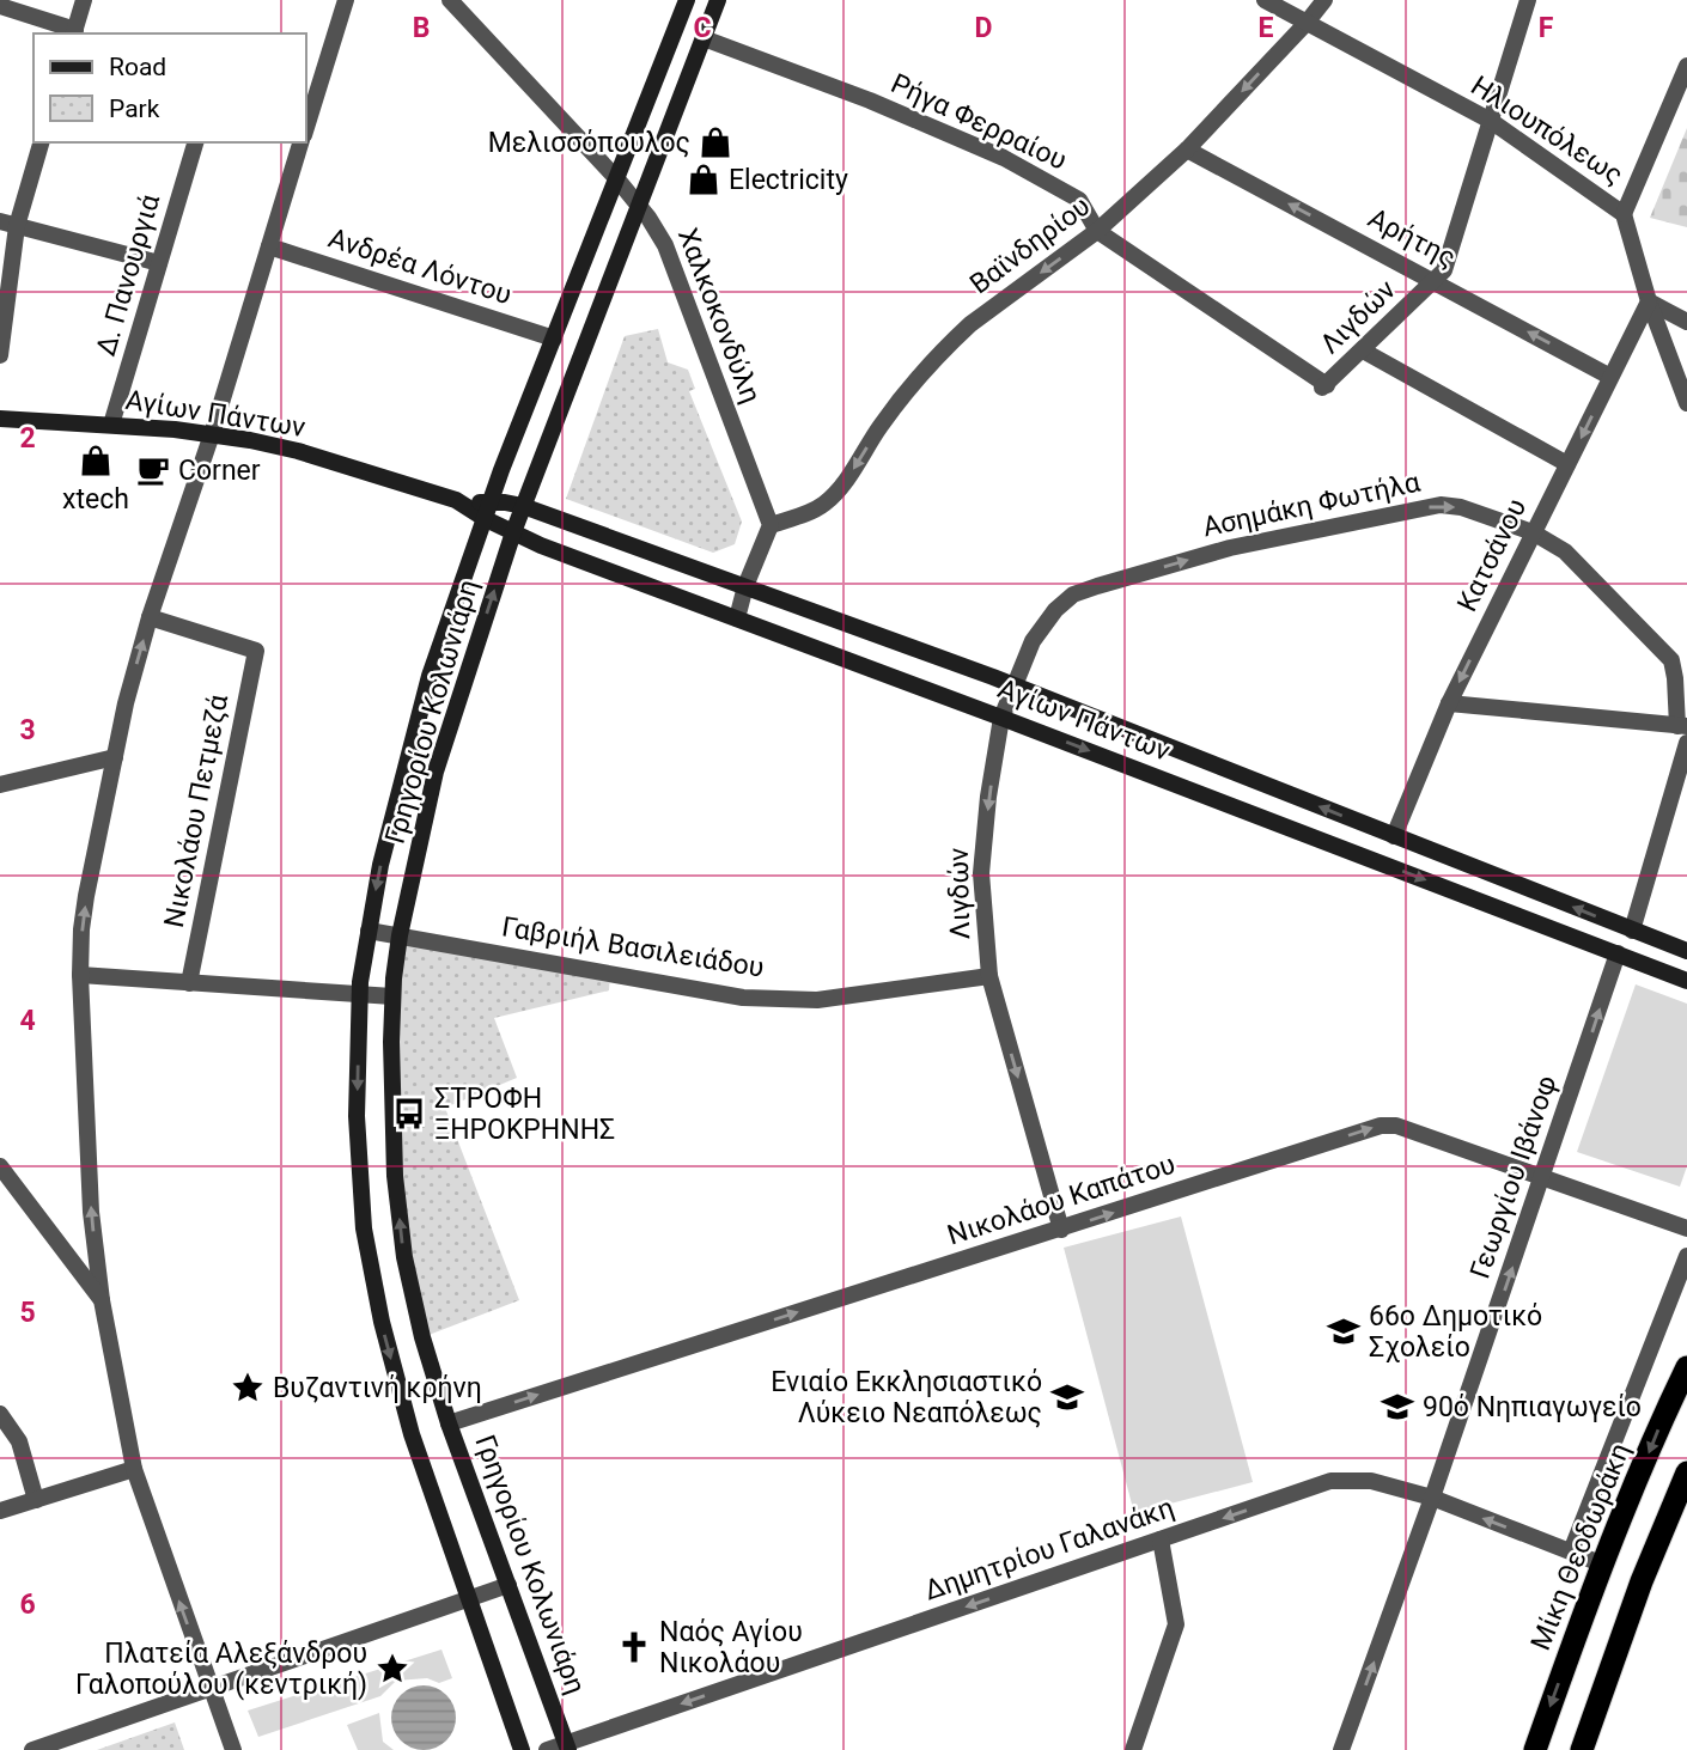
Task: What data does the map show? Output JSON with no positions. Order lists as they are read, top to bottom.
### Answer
{
  "streets": {
    "highway": ["Μίκη Θεοδωράκη"],
    "main road": ["Αγίων Πάντων", "Γρηγορίου Κολωνιάρη"],
    "street": [
      "Ρήγα Φερραίου",
      "Ηλιουπόλεως",
      "Αρήτης",
      "Βαϊνδηρίου",
      "Ανδρέα Λόντου",
      "Δ. Πανουργιά",
      "Χαλκοκονδύλη",
      "Λιγδών",
      "Ασημάκη Φωτήλα",
      "Κατσάνου",
      "Νικολάου Πετμεζά",
      "Γαβριήλ Βασιλειάδου",
      "Γεωργίου Ιβάνοφ",
      "Νικολάου Καπάτου",
      "Δημητρίου Γαλανάκη"
    ]
  },
  "crossings": [
    ["Ρήγα Φερραίου", "Βαϊνδηρίου"],
    ["Ρήγα Φερραίου", "Λιγδών"],
    ["Ρήγα Φερραίου", "Γρηγορίου Κολωνιάρη"],
    ["Ηλιουπόλεως", "Βαϊνδηρίου"],
    ["Ηλιουπόλεως", "Λιγδών"],
    ["Ηλιουπόλεως", "Κατσάνου"],
    ["Αρήτης", "Βαϊνδηρίου"],
    ["Αρήτης", "Λιγδών"],
    ["Αρήτης", "Κατσάνου"],
    ["Βαϊνδηρίου", "Χαλκοκονδύλη"],
    ["Ανδρέα Λόντου", "Γρηγορίου Κολωνιάρη"],
    ["Δ. Πανουργιά", "Αγίων Πάντων"],
    ["Χαλκοκονδύλη", "Γρηγορίου Κολωνιάρη"],
    ["Λιγδών", "Αγίων Πάντων"],
    ["Λιγδών", "Ασημάκη Φωτήλα"],
    ["Λιγδών", "Γαβριήλ Βασιλειάδου"],
    ["Λιγδών", "Νικολάου Καπάτου"],
    ["Αγίων Πάντων", "Κατσάνου"],
    ["Αγίων Πάντων", "Γρηγορίου Κολωνιάρη"],
    ["Αγίων Πάντων", "Γεωργίου Ιβάνοφ"],
    ["Ασημάκη Φωτήλα", "Κατσάνου"],
    ["Γρηγορίου Κολωνιάρη", "Γαβριήλ Βασιλειάδου"],
    ["Γρηγορίου Κολωνιάρη", "Νικολάου Καπάτου"],
    ["Γρηγορίου Κολωνιάρη", "Δημητρίου Γαλανάκη"],
    ["Γεωργίου Ιβάνοφ", "Νικολάου Καπάτου"],
    ["Γεωργίου Ιβάνοφ", "Δημητρίου Γαλανάκη"],
    ["Μίκη Θεοδωράκη", "Δημητρίου Γαλανάκη"]
  ],
  "one_way": [
    "Βαϊνδηρίου",
    "Λιγδών",
    "Ασημάκη Φωτήλα",
    "Κατσάνου",
    "Γεωργίου Ιβάνοφ",
    "Νικολάου Καπάτου",
    "Δημητρίου Γαλανάκη"
  ],
  "places": {
    "shop": ["Μελισσόπουλος", "Electricity", "xtech"],
    "cafe": ["Corner"],
    "bus stop": ["ΣΤΡΟΦΗ ΞΗΡΟΚΡΗΝΗΣ"],
    "school or university": ["66ο Δημοτικό Σχολείο", "Ενιαίο Εκκλησιαστικό Λύκειο Νεαπόλεως", "90ό Νηπιαγωγείο"],
    "place": ["Βυζαντινή κρήνη", "Πλατεία Αλεξάνδρου Γαλοπούλου (κεντρική)"],
    "church": ["Ναός Αγίου Νικολάου"]
  },
  "legend": ["Road", "Park"],
  "grid": {
    "columns": [
      "B",
      "C",
      "D",
      "E",
      "F"
    ],
    "rows": [
      "2",
      "3",
      "4",
      "5",
      "6"
    ]
  }
}
